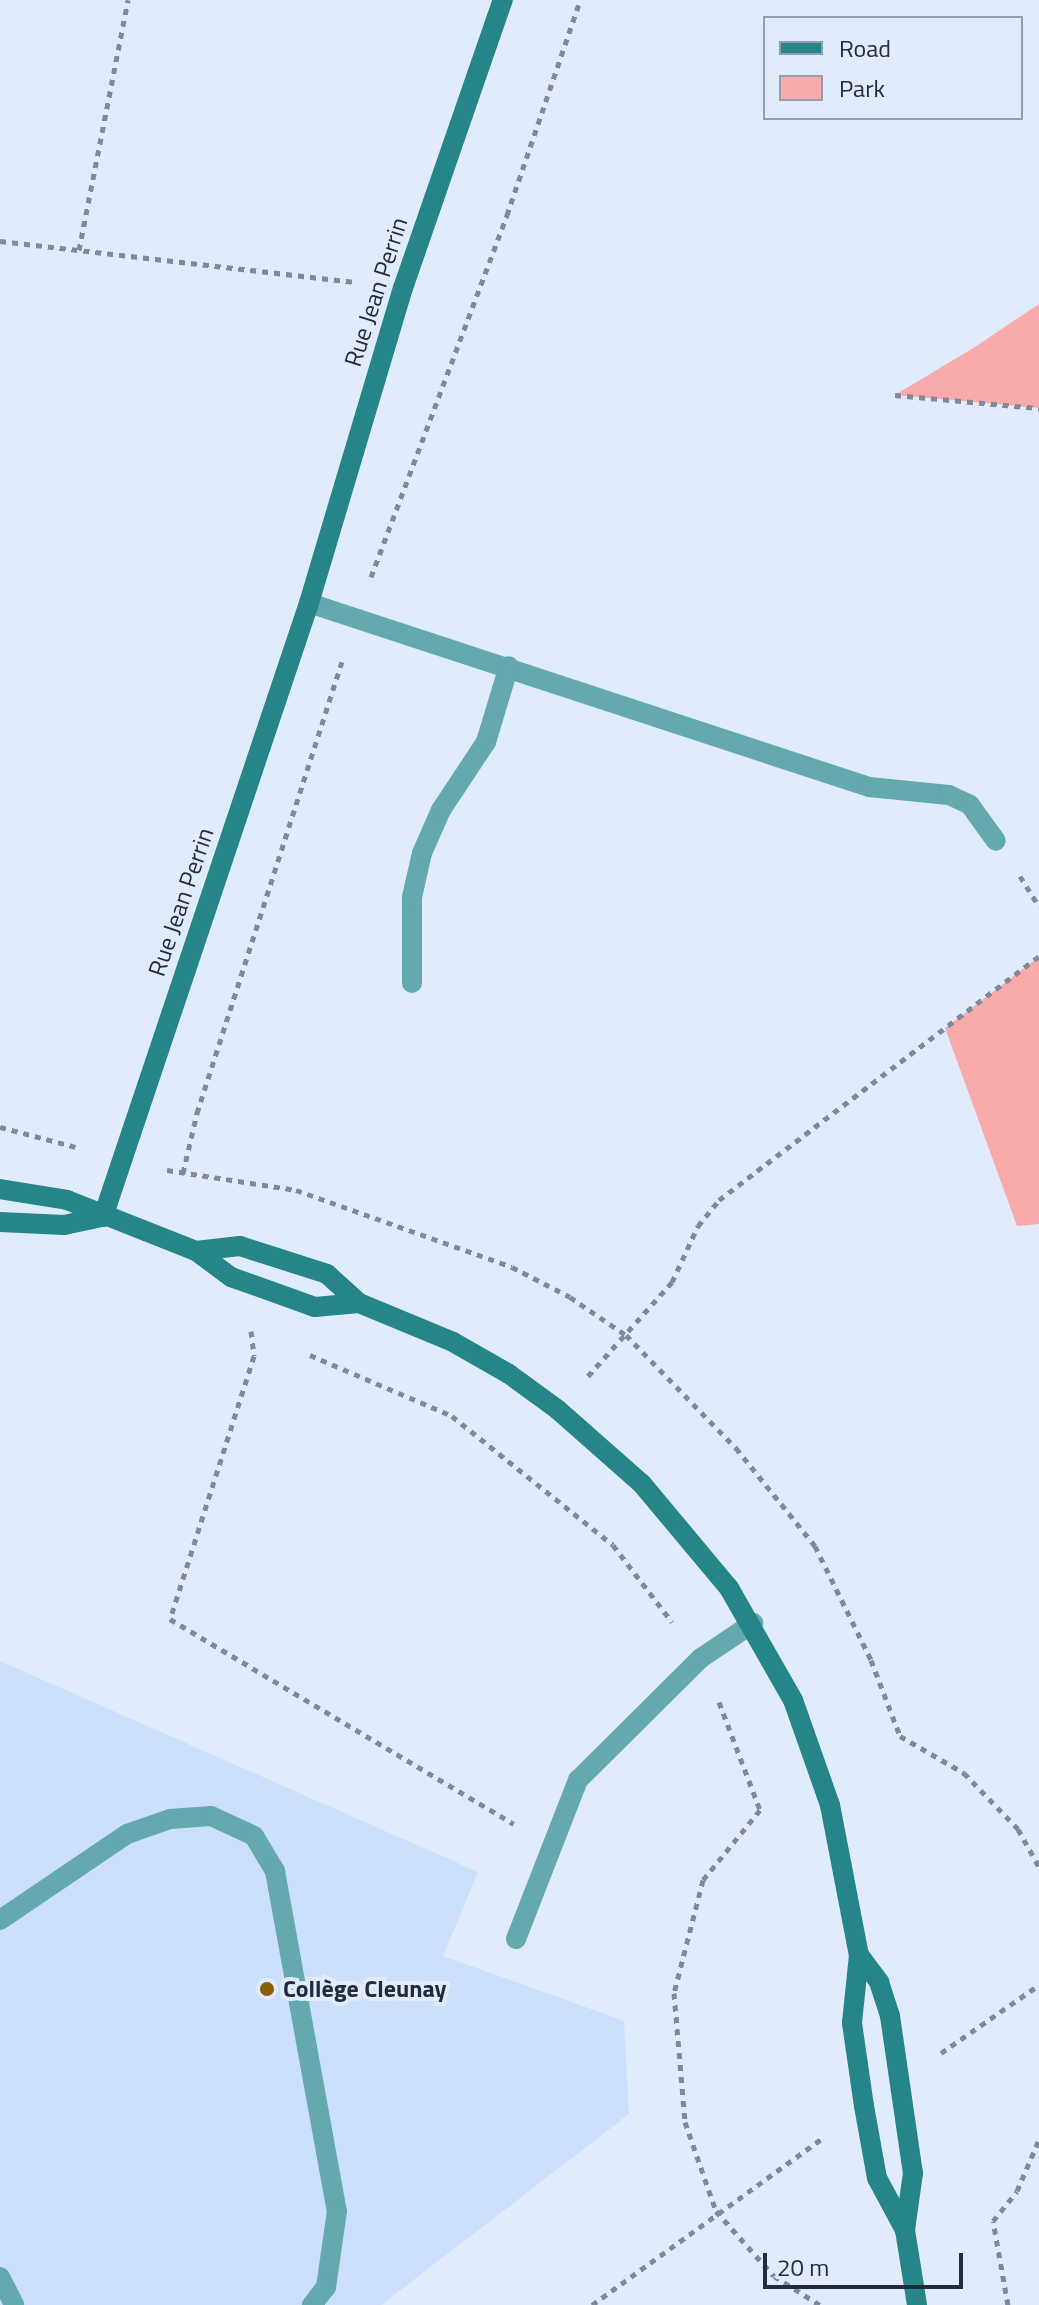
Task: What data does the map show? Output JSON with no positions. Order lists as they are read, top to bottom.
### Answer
{
  "streets": {
    "street": ["Rue Jean Perrin"]
  },
  "places": ["Collège Cleunay"],
  "legend": ["Road", "Park"],
  "scale_bar": "20 m"
}
